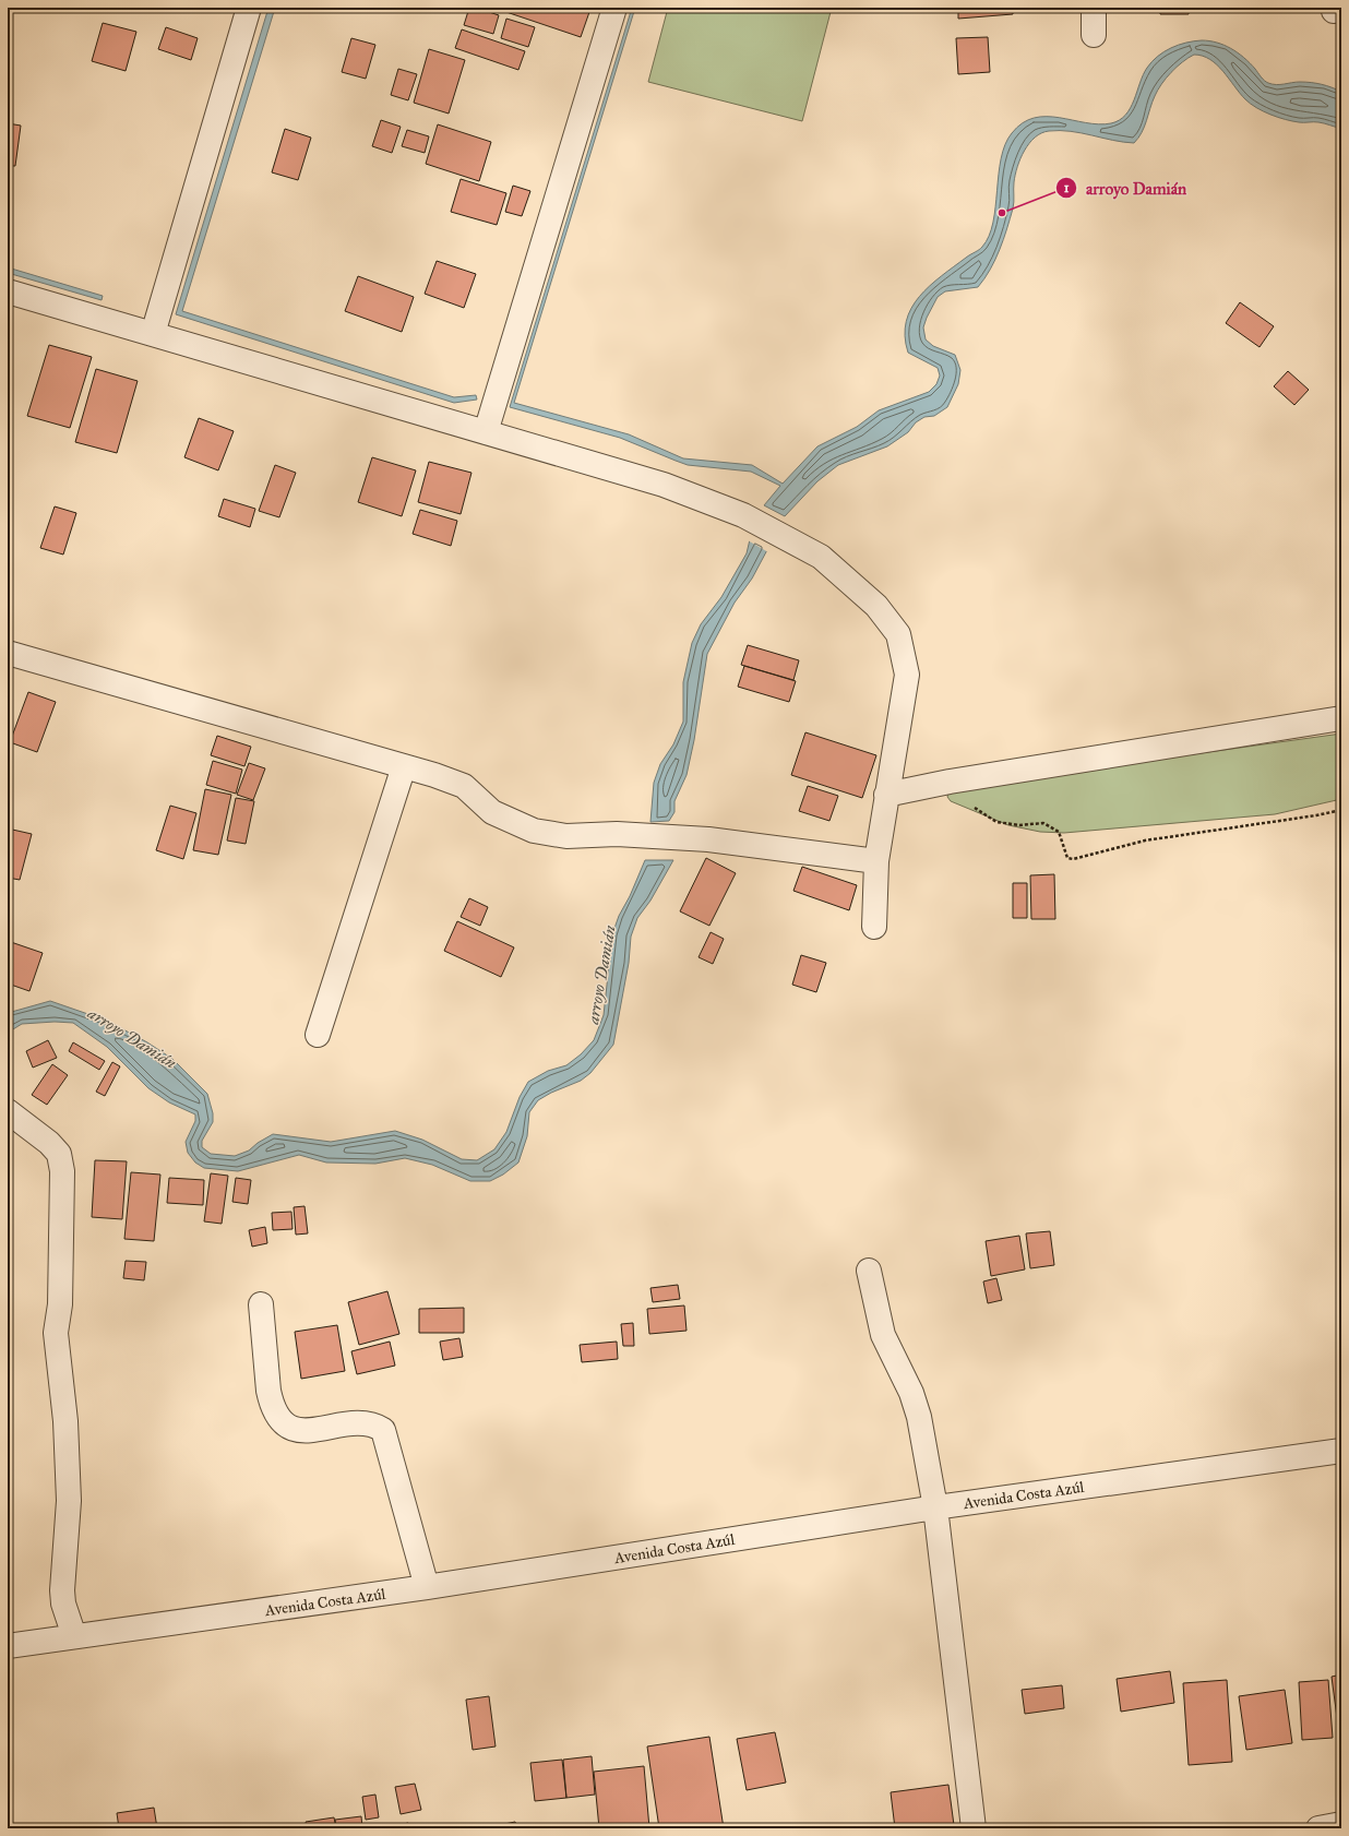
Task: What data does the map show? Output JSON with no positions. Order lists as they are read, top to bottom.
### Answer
{
  "streets": {
    "street": ["Avenida Costa Azúl"]
  },
  "water": ["arroyo Damián"],
  "places": ["arroyo Damián"]
}
